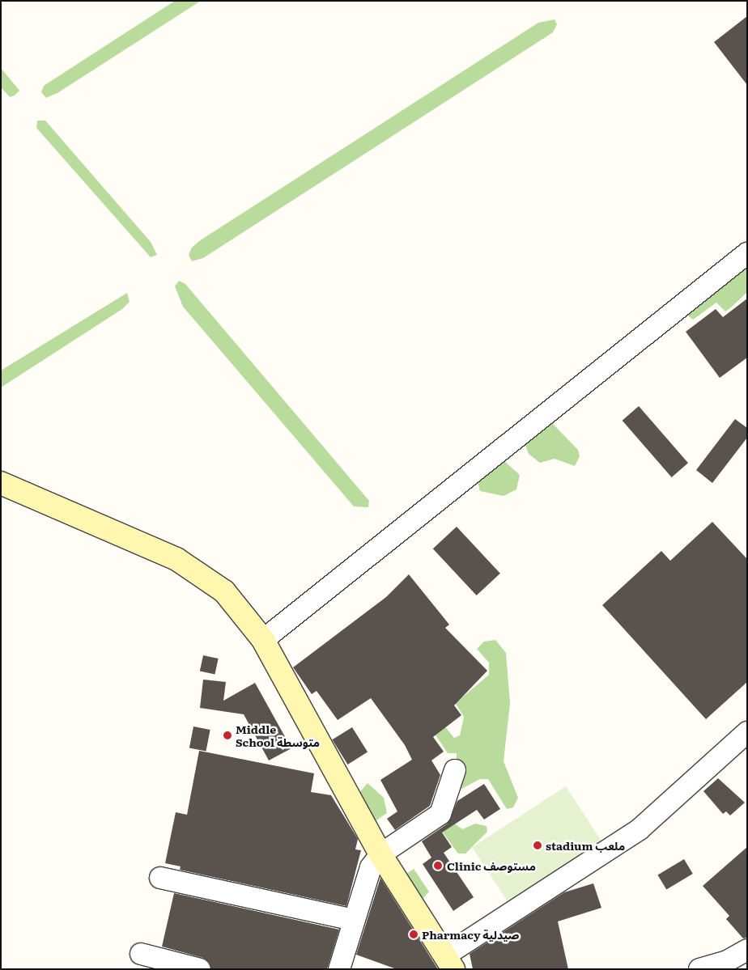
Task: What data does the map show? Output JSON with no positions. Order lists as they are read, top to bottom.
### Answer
{
  "places": [
    "Middle School متوسطة",
    "stadium ملعب",
    "Clinic مستوصف",
    "Pharmacy صيدلية"
  ]
}
